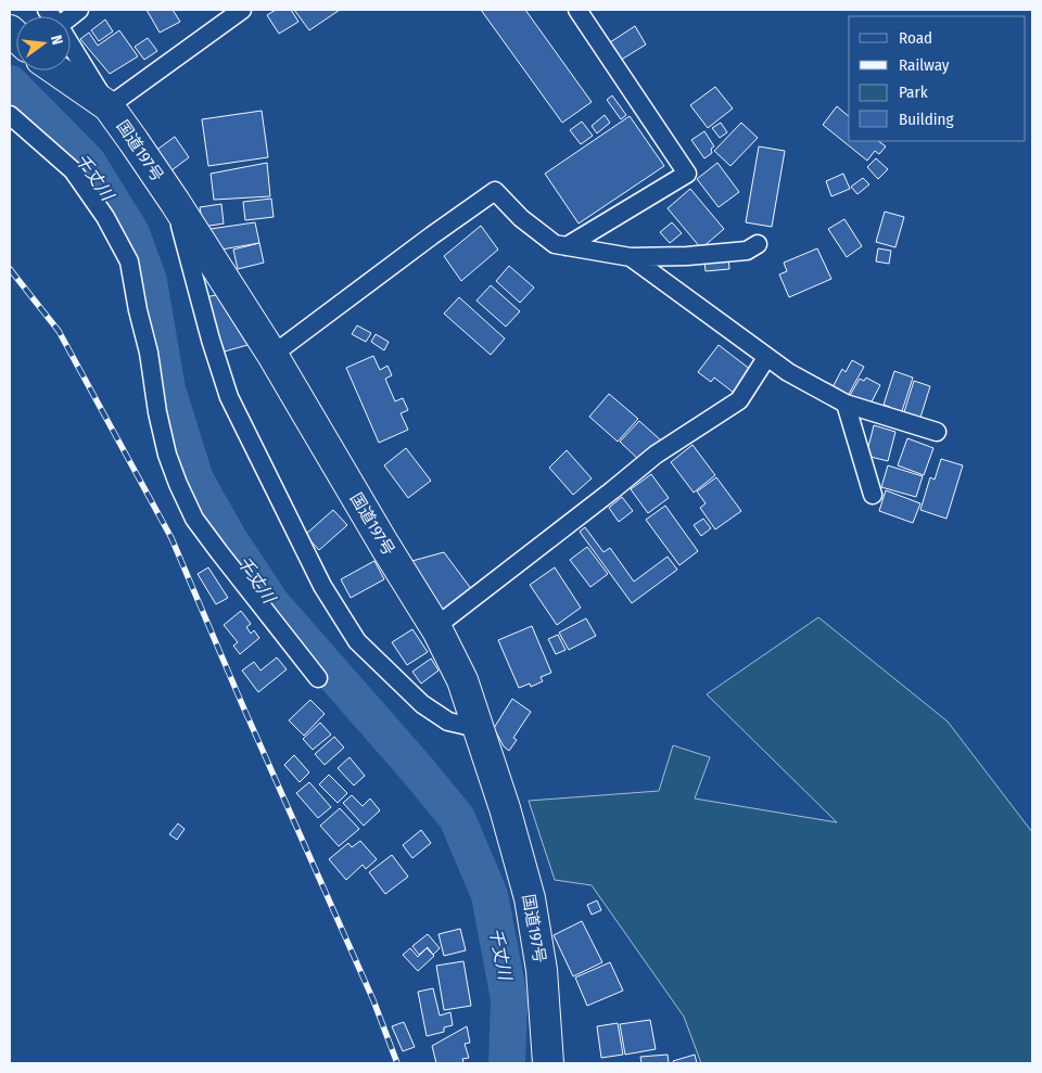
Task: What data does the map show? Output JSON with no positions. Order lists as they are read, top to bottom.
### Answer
{
  "streets": {
    "highway": ["国道197号"]
  },
  "water": ["千丈川"],
  "legend": [
    "Road",
    "Railway",
    "Park",
    "Building"
  ],
  "north": "right"
}
